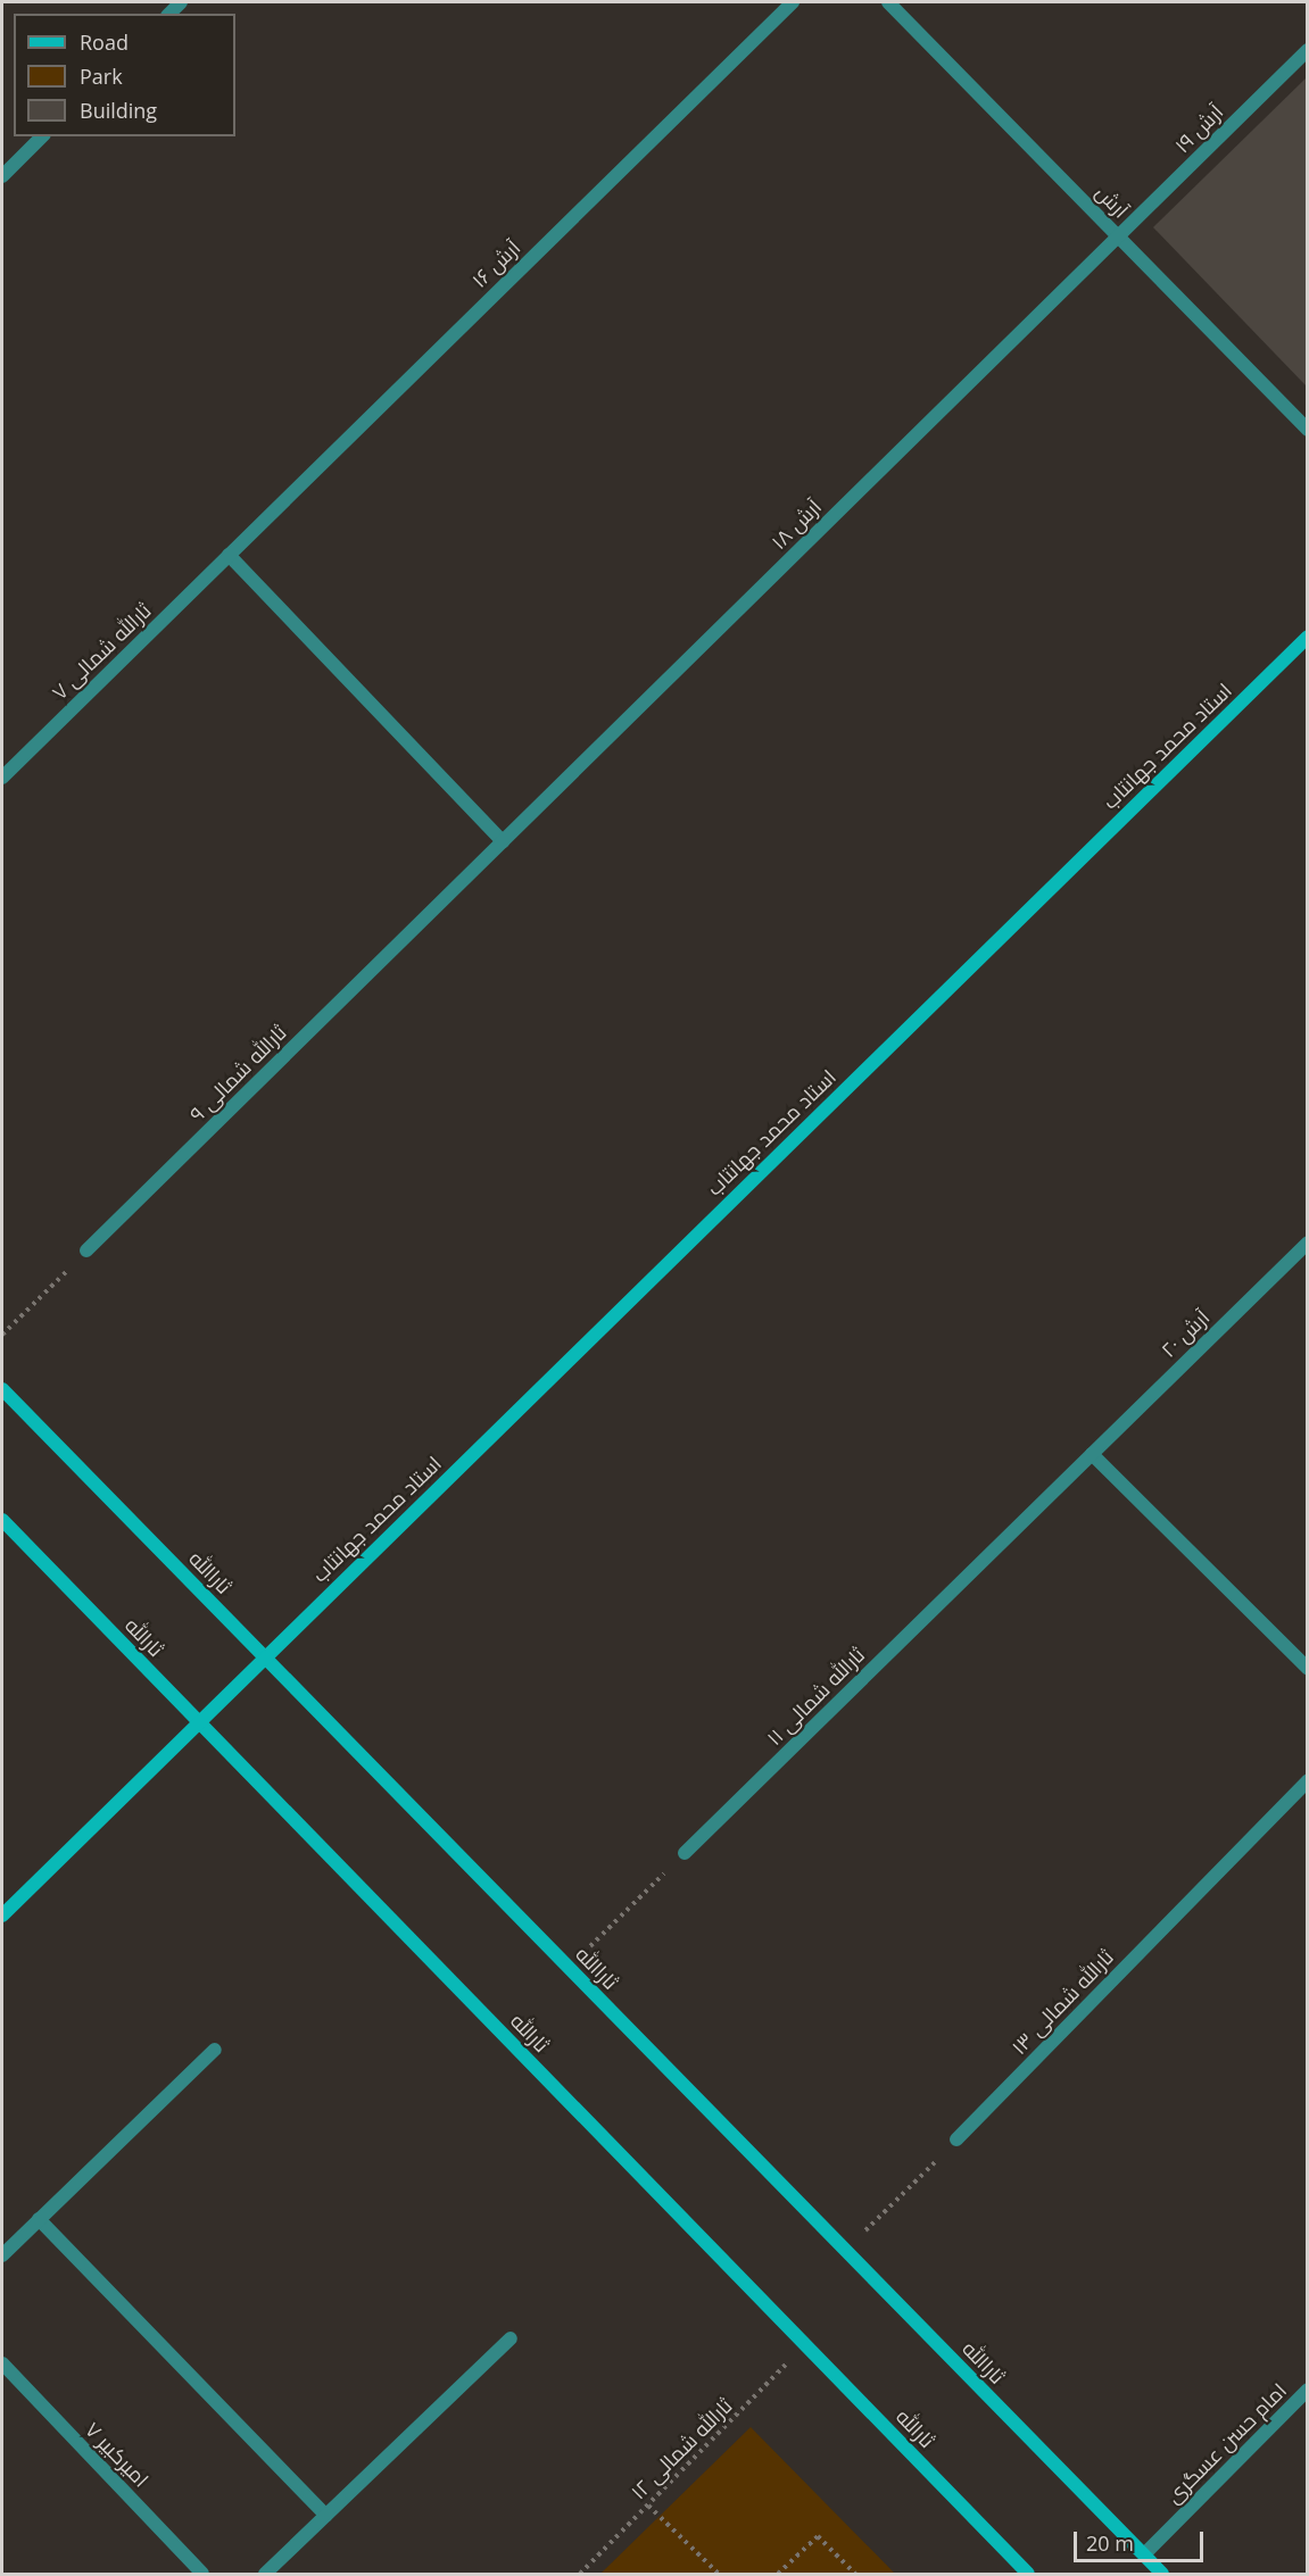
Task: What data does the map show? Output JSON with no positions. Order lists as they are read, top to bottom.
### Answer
{
  "streets": {
    "main road": ["استاد محمد جهانتاب", "ثاراالله", "ثارالله"],
    "street": [
      "آرش ۱۹",
      "آرش",
      "آرش ۱۶",
      "آرش ۱۸",
      "ثارالله شمالی ۷",
      "ثارالله شمالی ۹",
      "آرش ۲۰",
      "ثارالله شمالی ۱۱",
      "ثارالله شمالی ۱۳",
      "امام حسن عسگری",
      "امیرکبیر ۷"
    ],
    "path": ["ثارالله شمالی ۱۲"]
  },
  "crossings": [
    ["آرش ۱۹", "آرش"],
    ["آرش ۱۹", "آرش ۱۸"],
    ["آرش", "آرش ۱۸"],
    ["آرش ۱۶", "ثارالله شمالی ۷"],
    ["آرش ۱۸", "ثارالله شمالی ۹"],
    ["استاد محمد جهانتاب", "ثاراالله"],
    ["استاد محمد جهانتاب", "ثارالله"],
    ["آرش ۲۰", "ثارالله شمالی ۱۱"],
    ["ثاراالله", "امام حسن عسگری"],
    ["ثارالله", "ثارالله شمالی ۱۲"]
  ],
  "legend": ["Road", "Park", "Building"],
  "scale_bar": "20 m"
}
